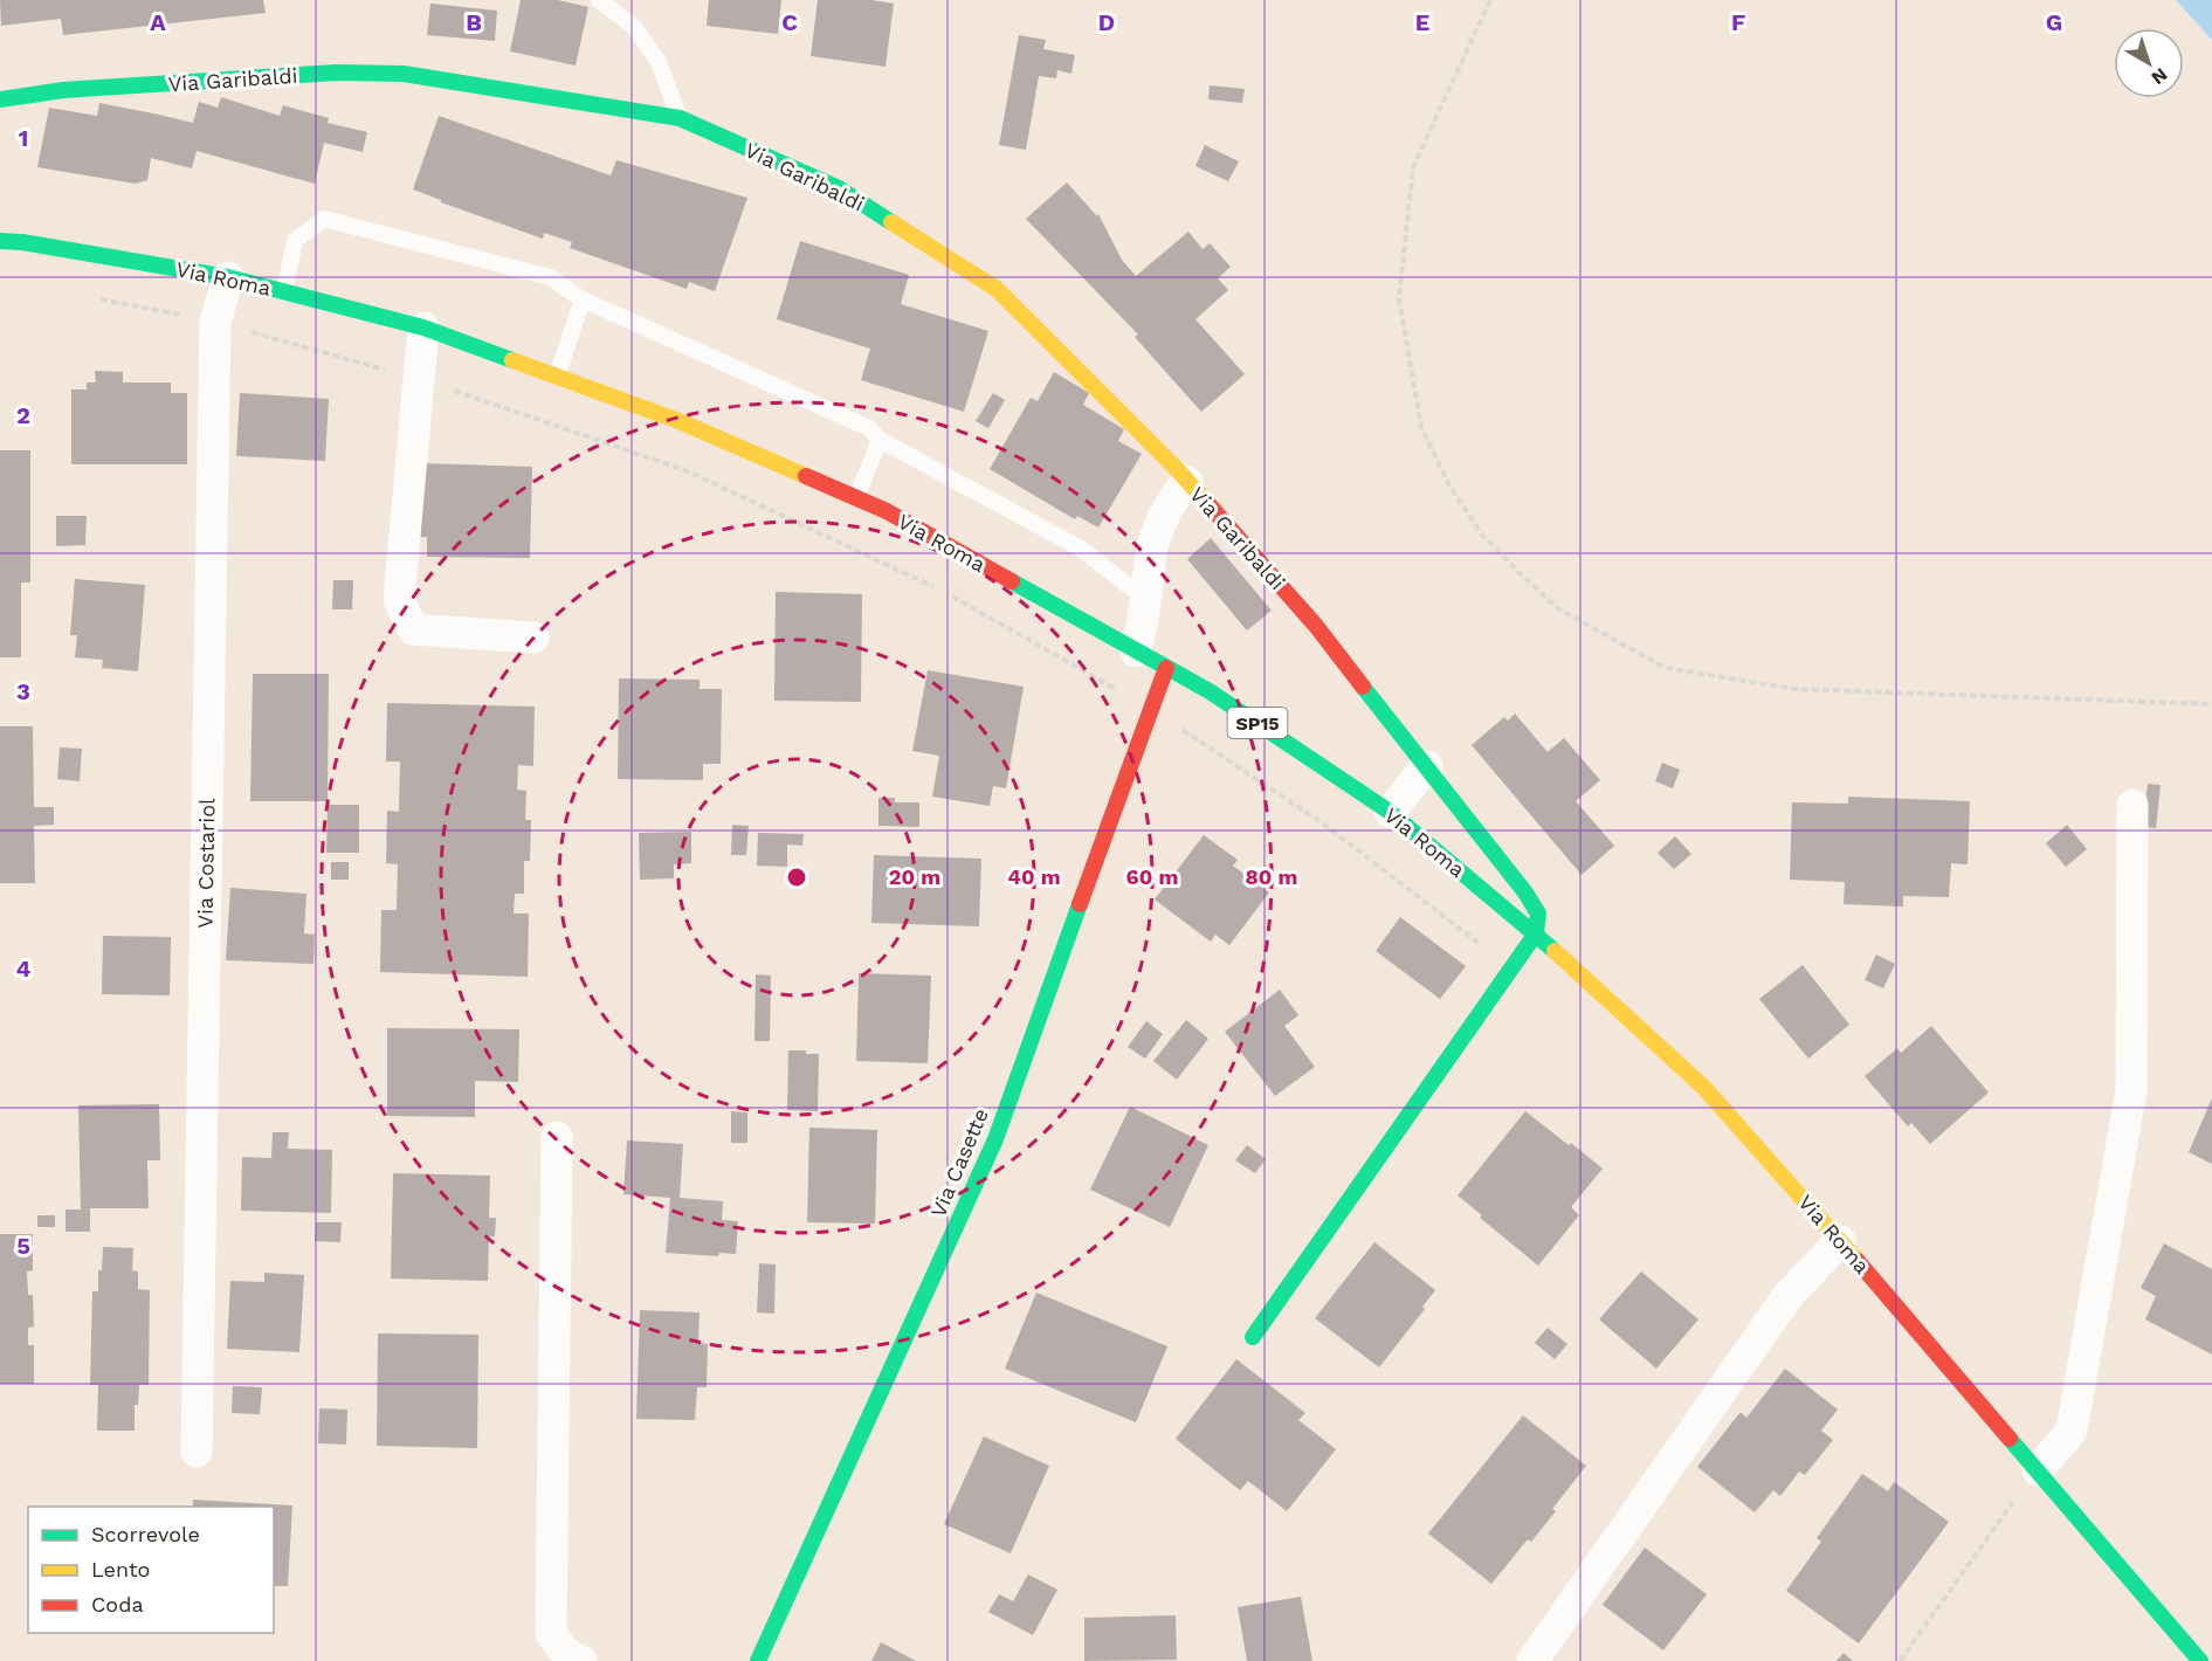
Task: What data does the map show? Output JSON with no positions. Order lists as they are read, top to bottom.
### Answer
{
  "streets": {
    "street": [
      "Via Garibaldi",
      "Via Roma",
      "SP15",
      "Via Costariol",
      "Via Casette"
    ]
  },
  "crossings": [
    ["Via Garibaldi", "Via Roma"],
    ["Via Roma", "Via Costariol"],
    ["Via Roma", "Via Casette"]
  ],
  "legend": ["Scorrevole", "Lento", "Coda"],
  "north": "bottom right",
  "grid": {
    "columns": [
      "A",
      "B",
      "C",
      "D",
      "E",
      "F",
      "G"
    ],
    "rows": [
      "1",
      "2",
      "3",
      "4",
      "5"
    ]
  },
  "rings": [
    "20 m",
    "40 m",
    "60 m",
    "80 m"
  ]
}
